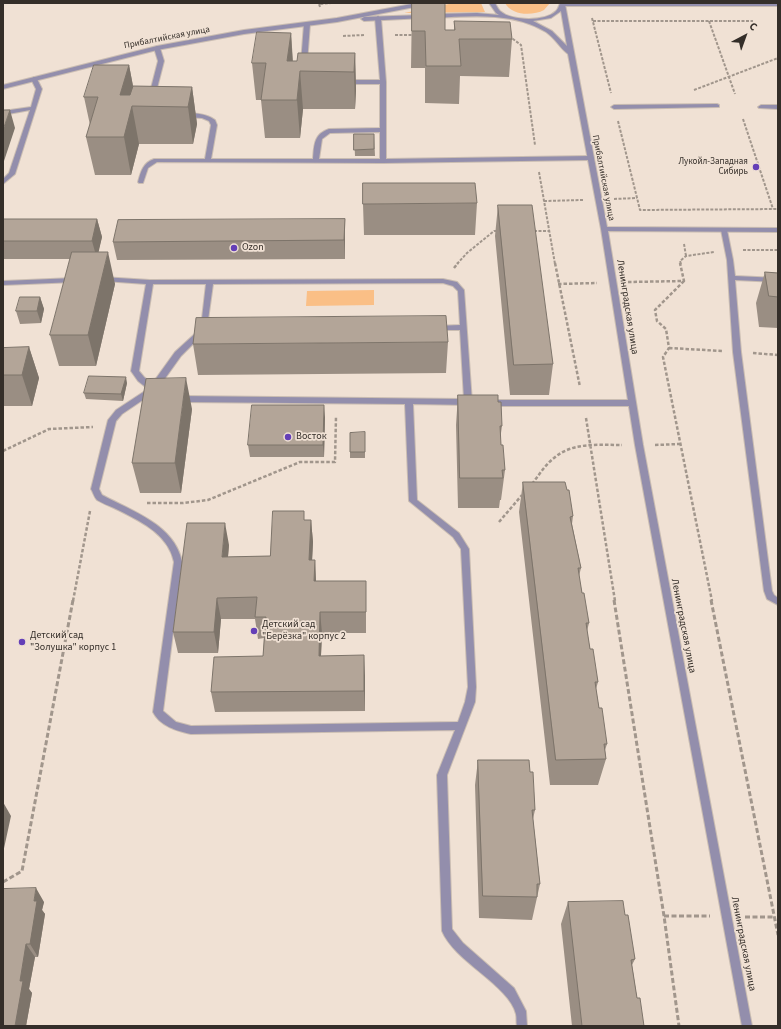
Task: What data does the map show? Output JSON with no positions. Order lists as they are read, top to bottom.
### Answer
{
  "streets": {
    "street": ["Прибалтийская улица", "Ленинградская улица"]
  },
  "crossings": [
    ["Прибалтийская улица", "Ленинградская улица"]
  ],
  "places": [
    "Лукойл-Западная Сибирь",
    "Ozon",
    "Восток",
    "Детский сад \"Берёзка\" корпус 2",
    "Детский сад \"Золушка\" корпус 1"
  ],
  "north": "top right"
}
